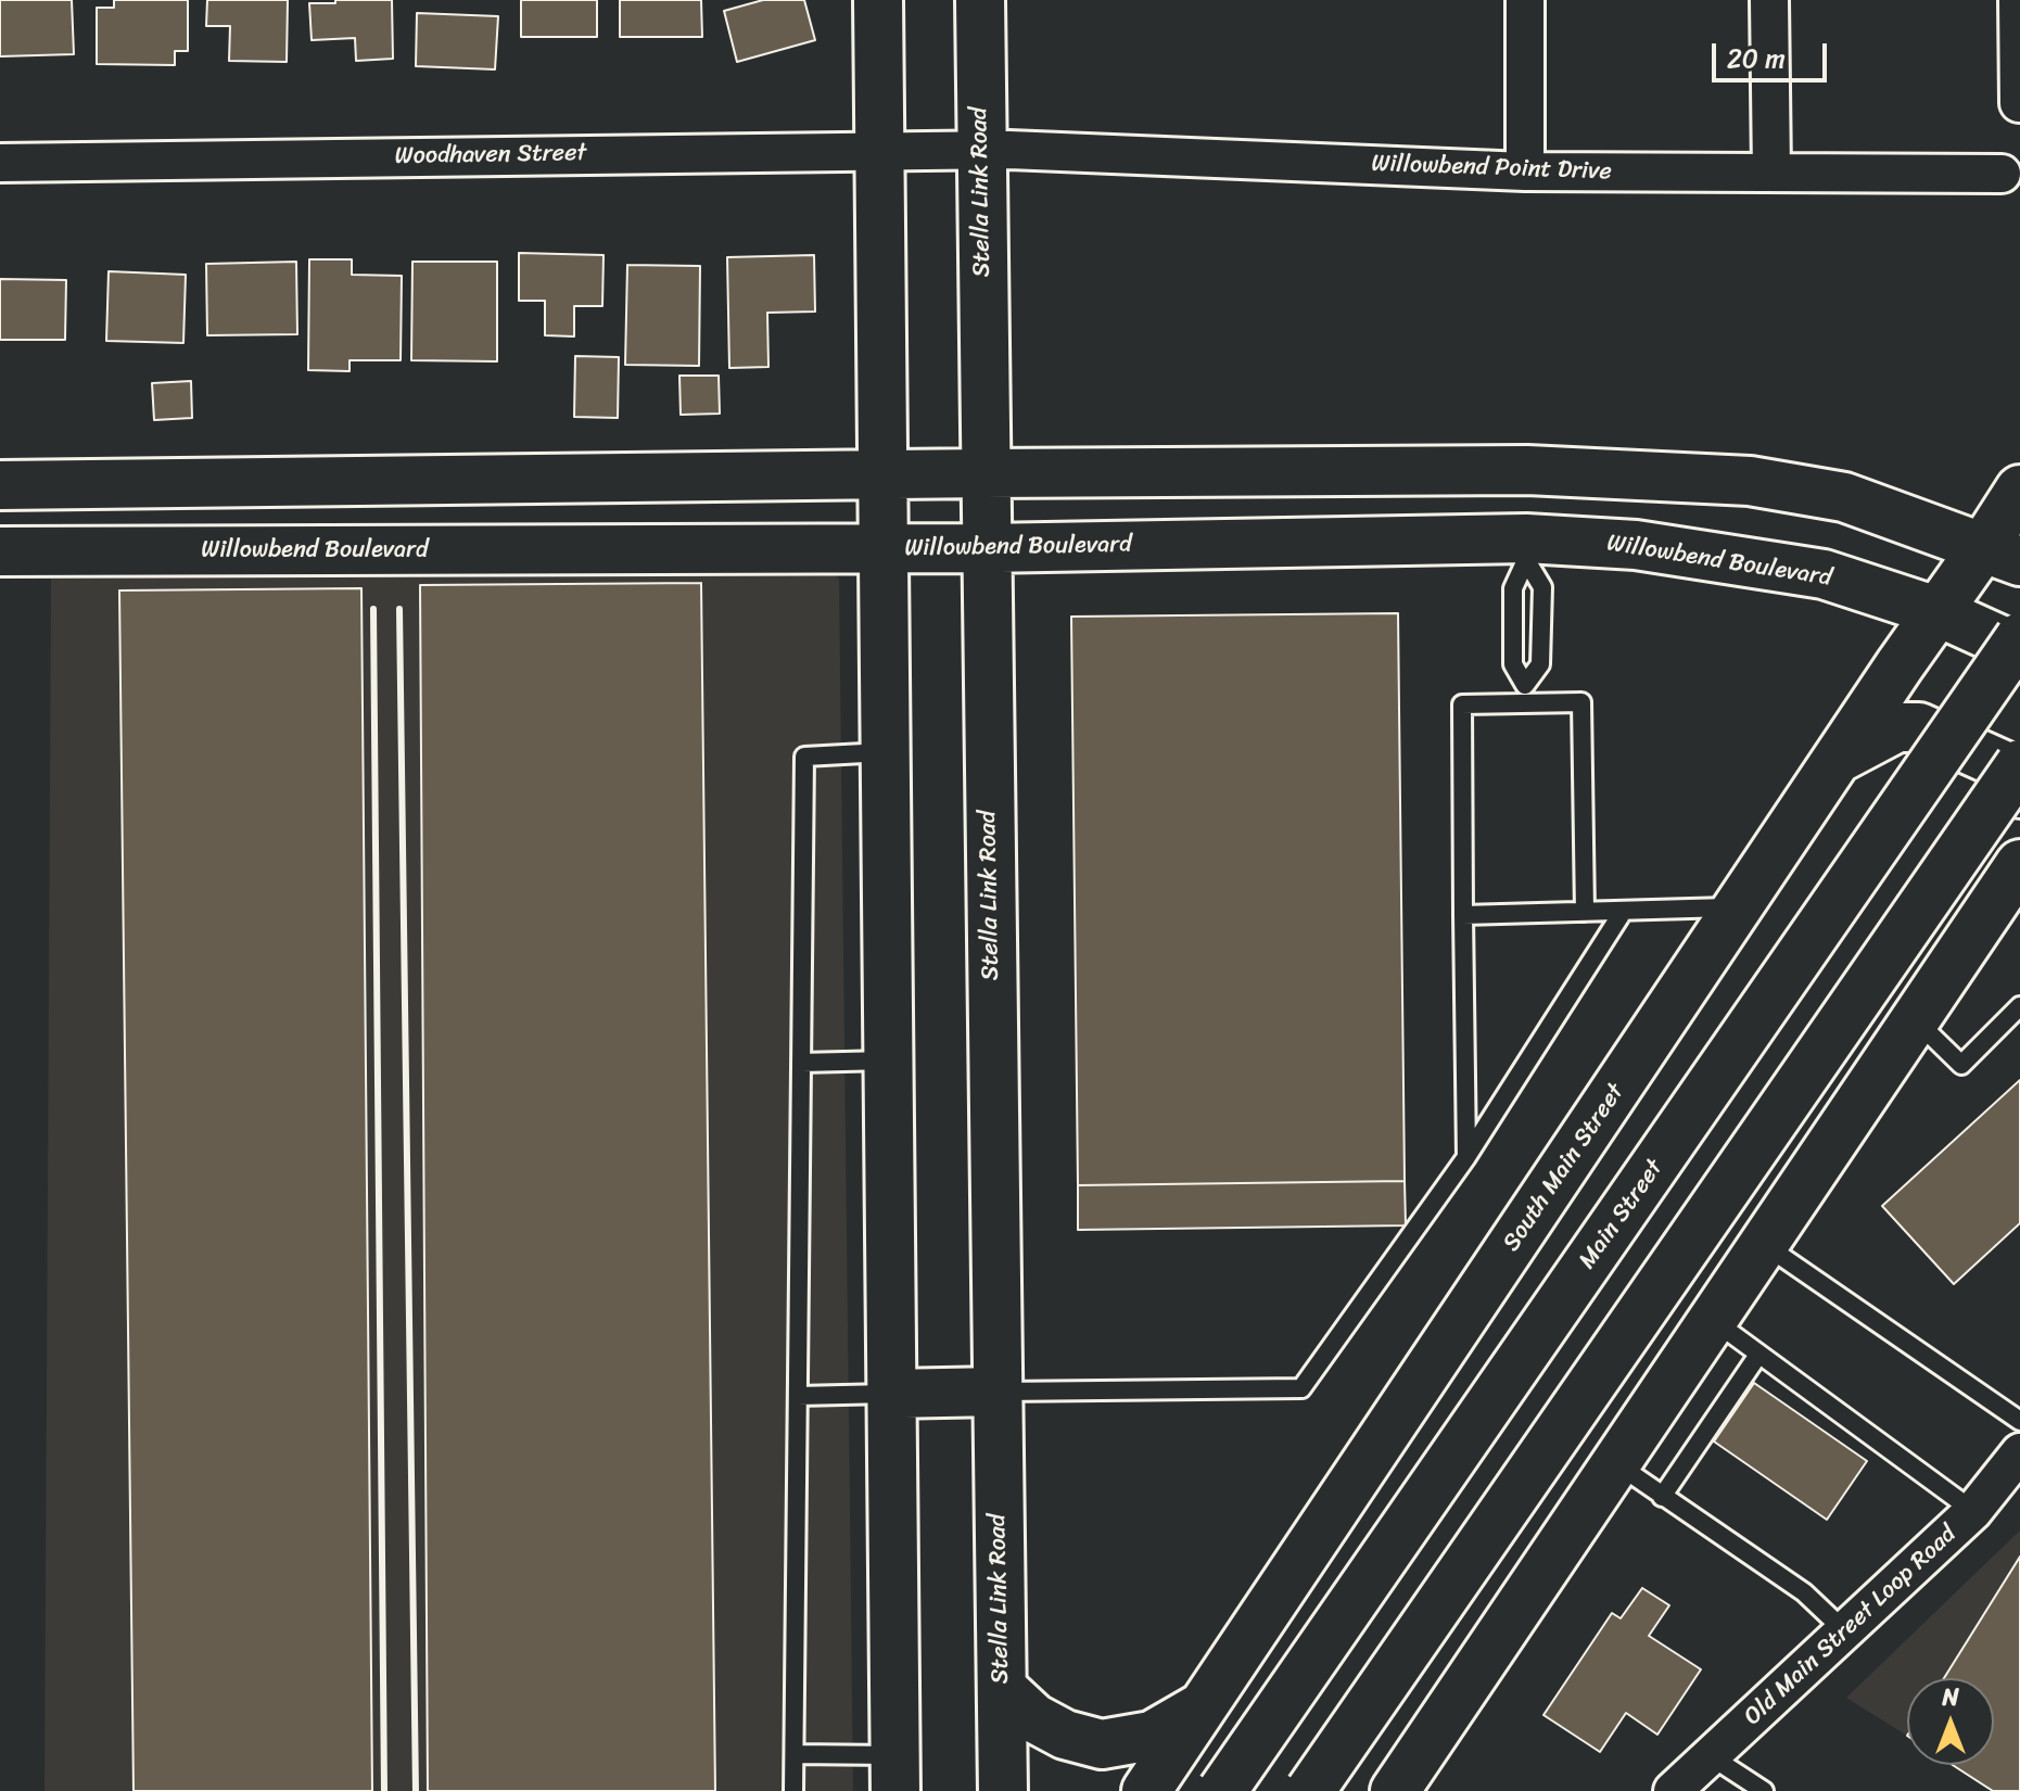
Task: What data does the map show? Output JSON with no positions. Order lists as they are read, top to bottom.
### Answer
{
  "streets": {
    "main road": [
      "Stella Link Road",
      "Willowbend Boulevard",
      "South Main Street",
      "Main Street"
    ],
    "street": ["Woodhaven Street", "Willowbend Point Drive", "Old Main Street Loop Road"]
  },
  "crossings": [
    ["Woodhaven Street", "Willowbend Point Drive"],
    ["Woodhaven Street", "Stella Link Road"],
    ["Willowbend Point Drive", "Stella Link Road"],
    ["Stella Link Road", "Willowbend Boulevard"],
    ["Willowbend Boulevard", "South Main Street"]
  ],
  "scale_bar": "20 m",
  "north": "top"
}
